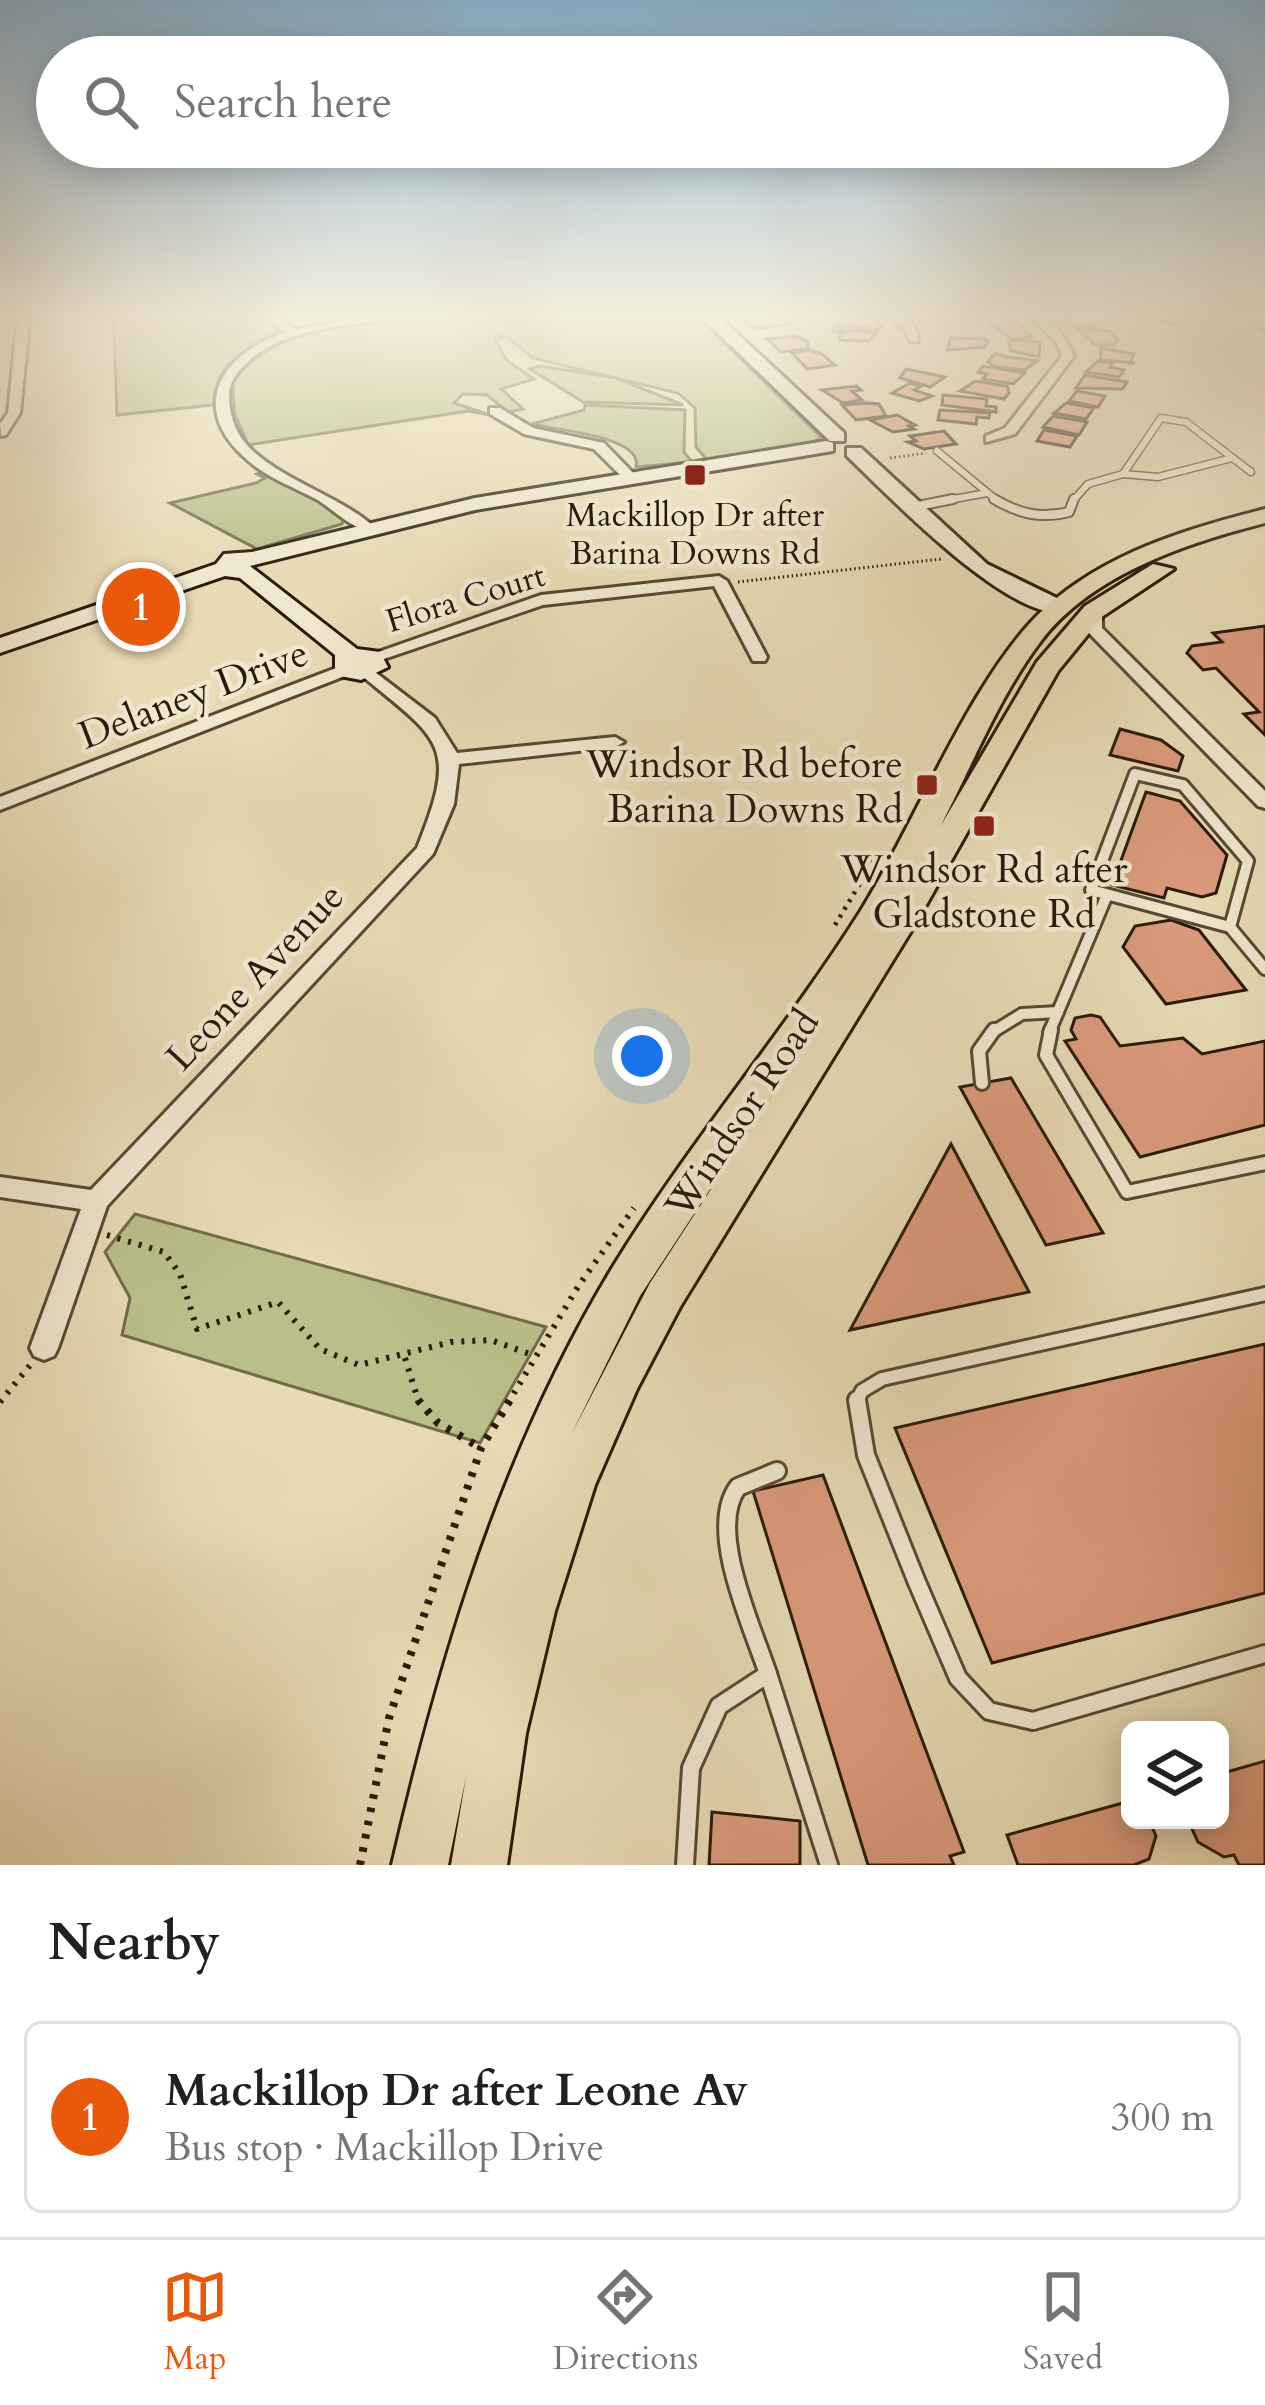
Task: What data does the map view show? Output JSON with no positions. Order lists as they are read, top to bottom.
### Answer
{
  "streets": {
    "main road": ["Windsor Road"],
    "street": ["Flora Court", "Delaney Drive", "Leone Avenue"]
  },
  "crossings": [
    ["Flora Court", "Delaney Drive"]
  ],
  "places": {
    "transit": ["Mackillop Dr after Barina Downs Rd", "Windsor Rd before Barina Downs Rd", "Windsor Rd after Gladstone Rd"]
  },
  "page": {
    "search": "Search here",
    "pins": "1",
    "heading": "Nearby",
    "list": [
      {
        "mark": "1",
        "name": "Mackillop Dr after Leone Av",
        "note": "Bus stop · Mackillop Drive",
        "value": "300 m"
      }
    ],
    "nav": ["Map", "Directions", "Saved"]
  }
}
